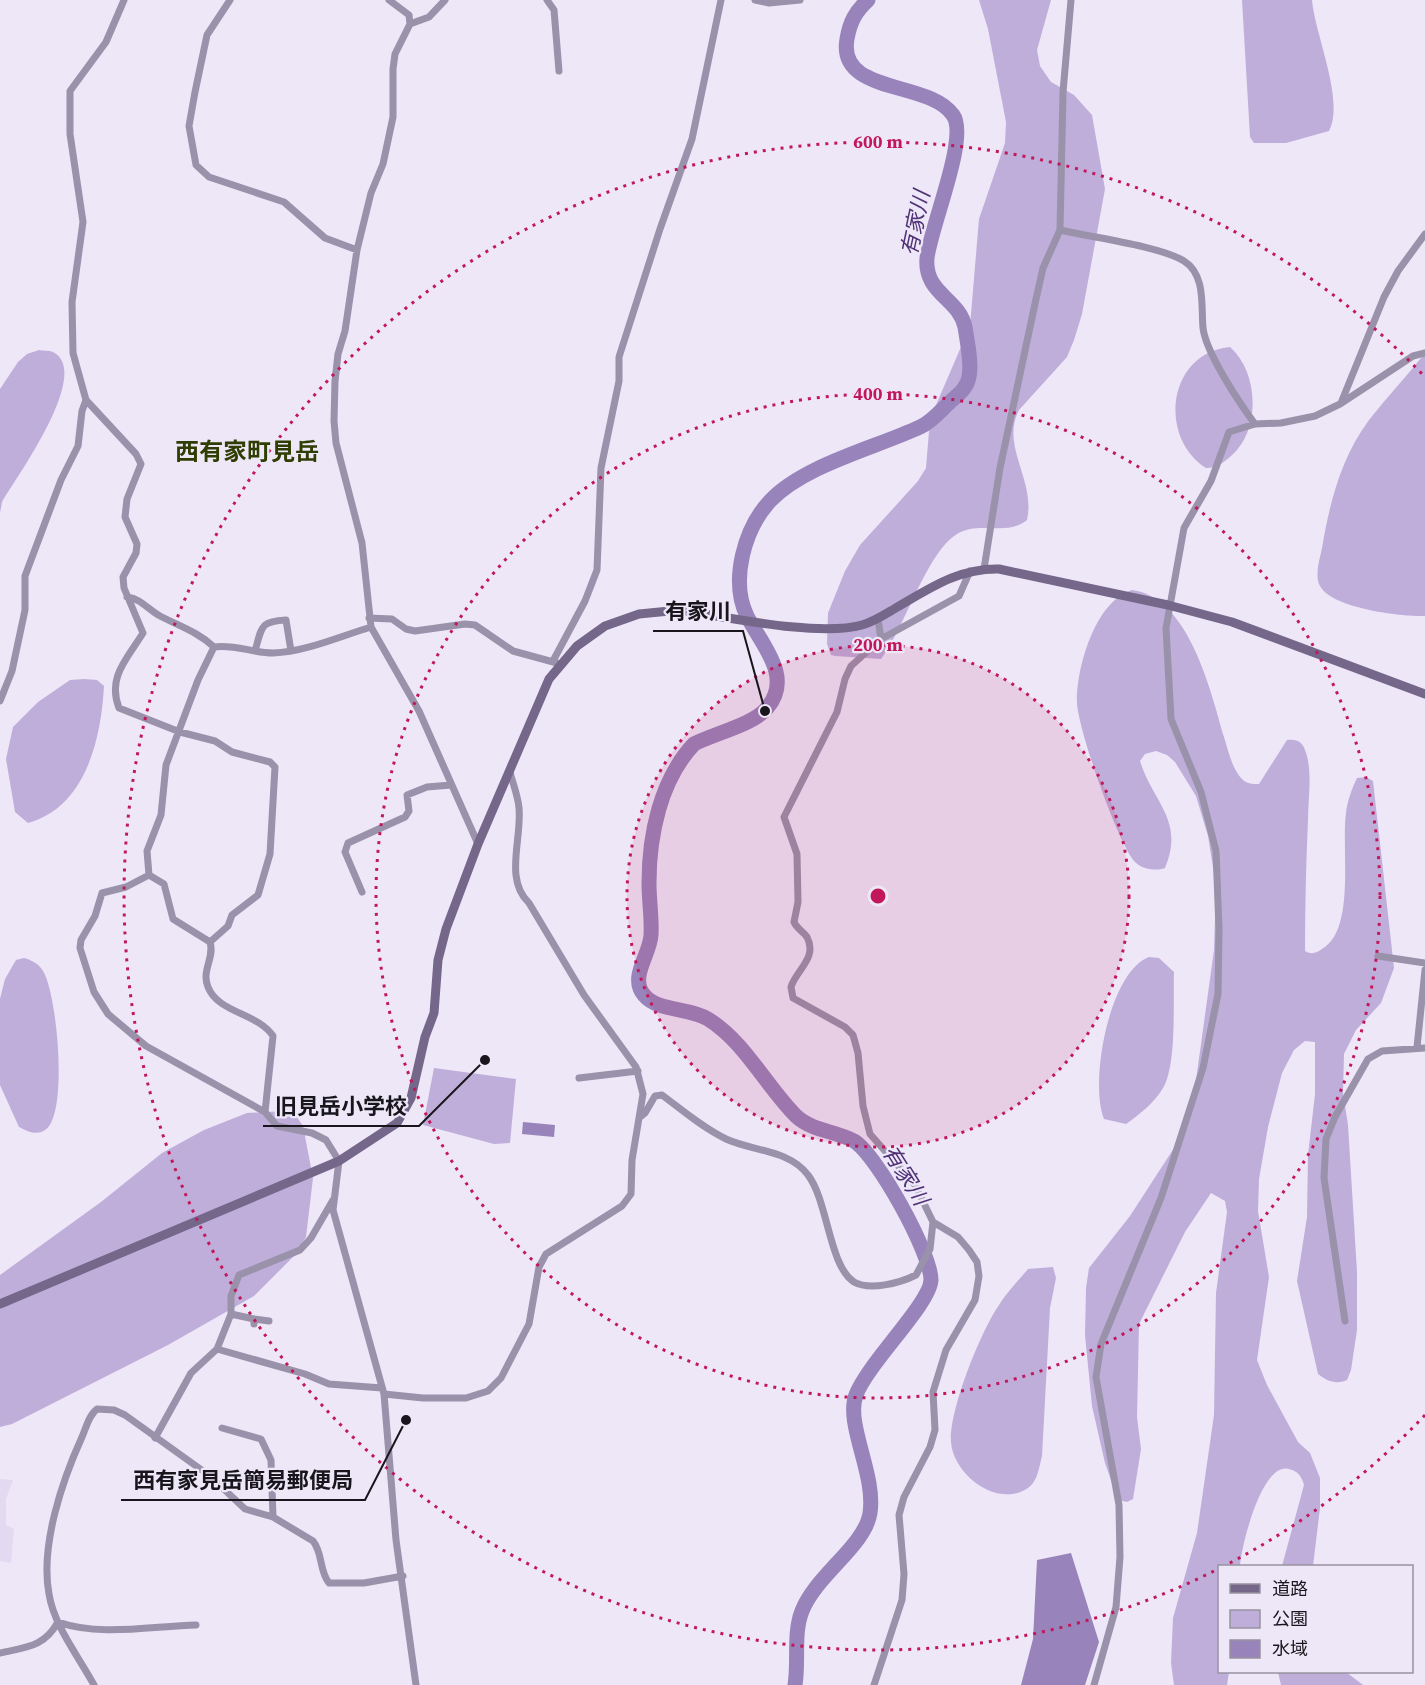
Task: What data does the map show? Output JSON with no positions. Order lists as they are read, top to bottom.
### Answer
{
  "districts": ["西有家町見岳"],
  "water": ["有家川"],
  "places": ["有家川", "旧見岳小学校", "西有家見岳簡易郵便局"],
  "legend": ["道路", "公園", "水域"],
  "rings": ["600 m", "400 m", "200 m"]
}
